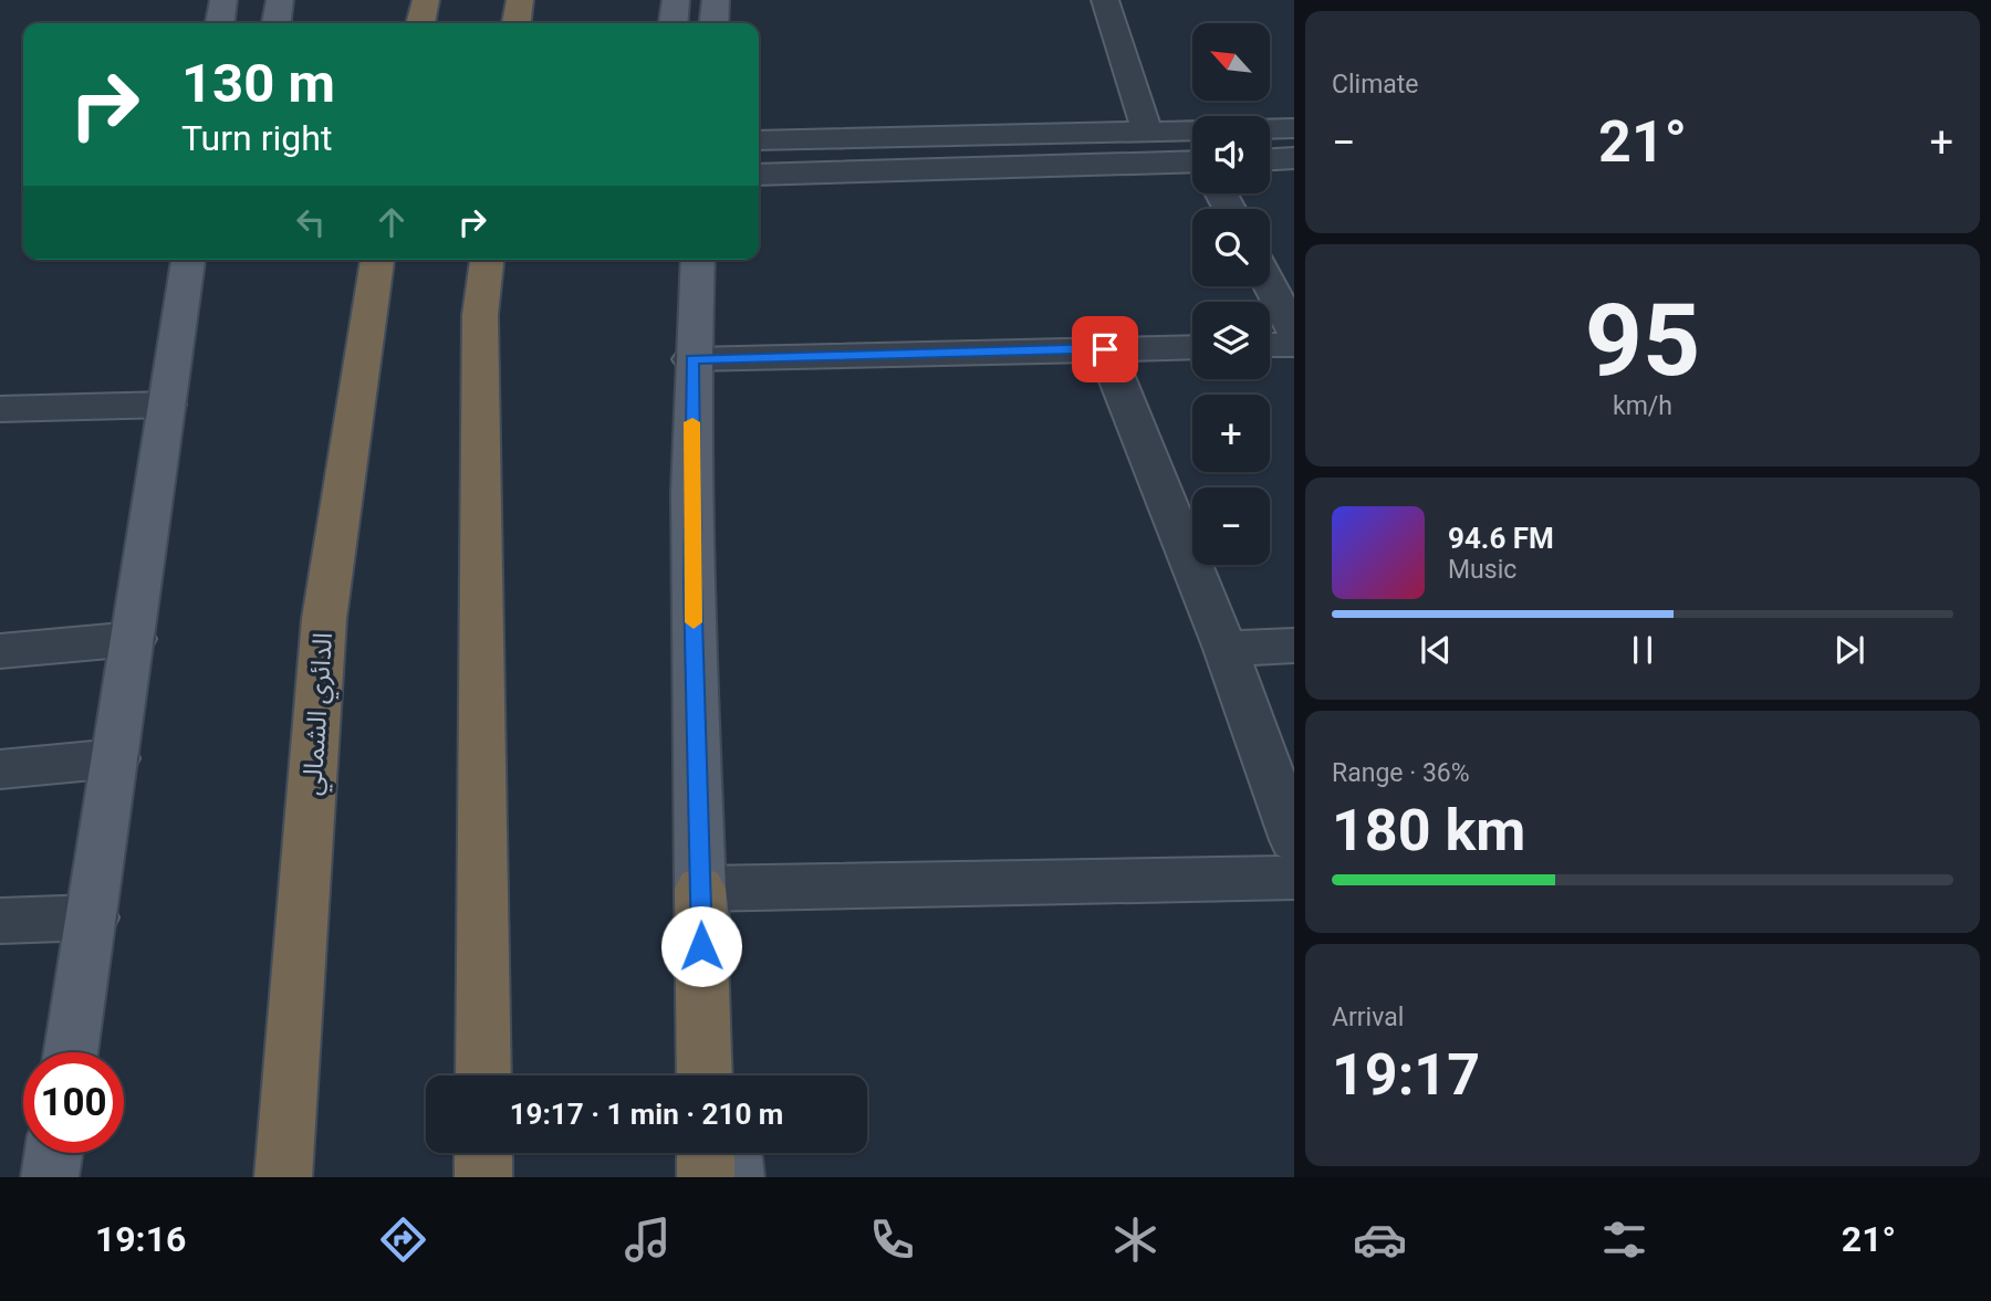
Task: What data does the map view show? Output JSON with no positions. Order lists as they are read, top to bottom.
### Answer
{
  "streets": {
    "highway": ["الدائري الشمالي"]
  },
  "north": "top left",
  "page": {
    "tile": [
      "Climate",
      ["95", "km/h"],
      ["Range · 36%", "180 km"],
      ["Arrival", "19:17"]
    ],
    "map_buttons": ["+", "−"],
    "turn": ["130 m", "Turn right"],
    "heat": ["−", "21°", "+"],
    "song": ["94.6 FM", "Music"],
    "limit": "100",
    "trip": "19:17 · 1 min · 210 m",
    "tabs": ["19:16", "21°"]
  }
}
